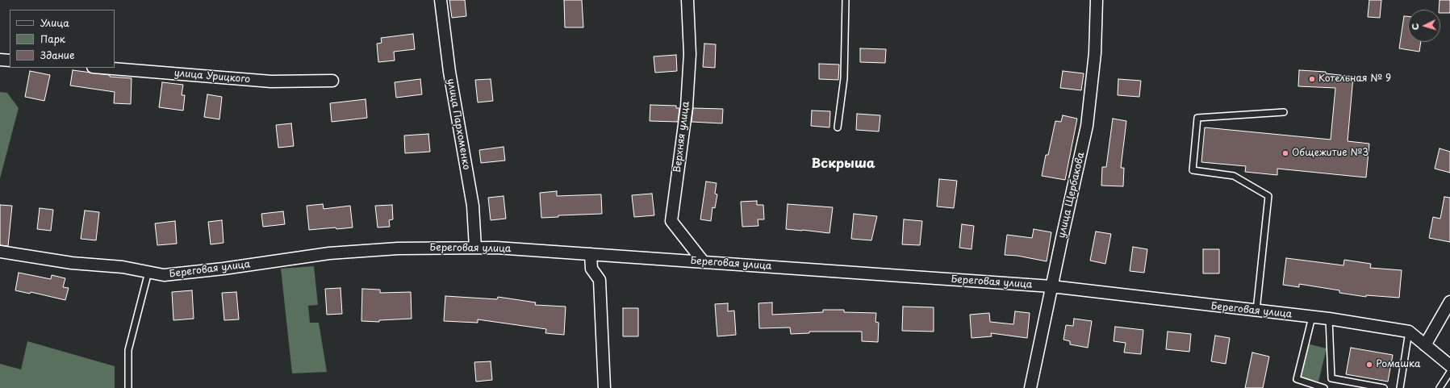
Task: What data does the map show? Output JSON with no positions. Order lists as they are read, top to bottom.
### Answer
{
  "streets": {
    "street": [
      "улица Урицкого",
      "улица Пархоменко",
      "Верхняя улица",
      "улица Щербакова",
      "Береговая улица"
    ]
  },
  "crossings": [
    ["улица Пархоменко", "Береговая улица"],
    ["Верхняя улица", "Береговая улица"],
    ["улица Щербакова", "Береговая улица"]
  ],
  "districts": ["Вскрыша"],
  "places": ["Котельная № 9", "Общежитие №3", "Ромашка"],
  "legend": ["Улица", "Парк", "Здание"],
  "north": "left"
}
